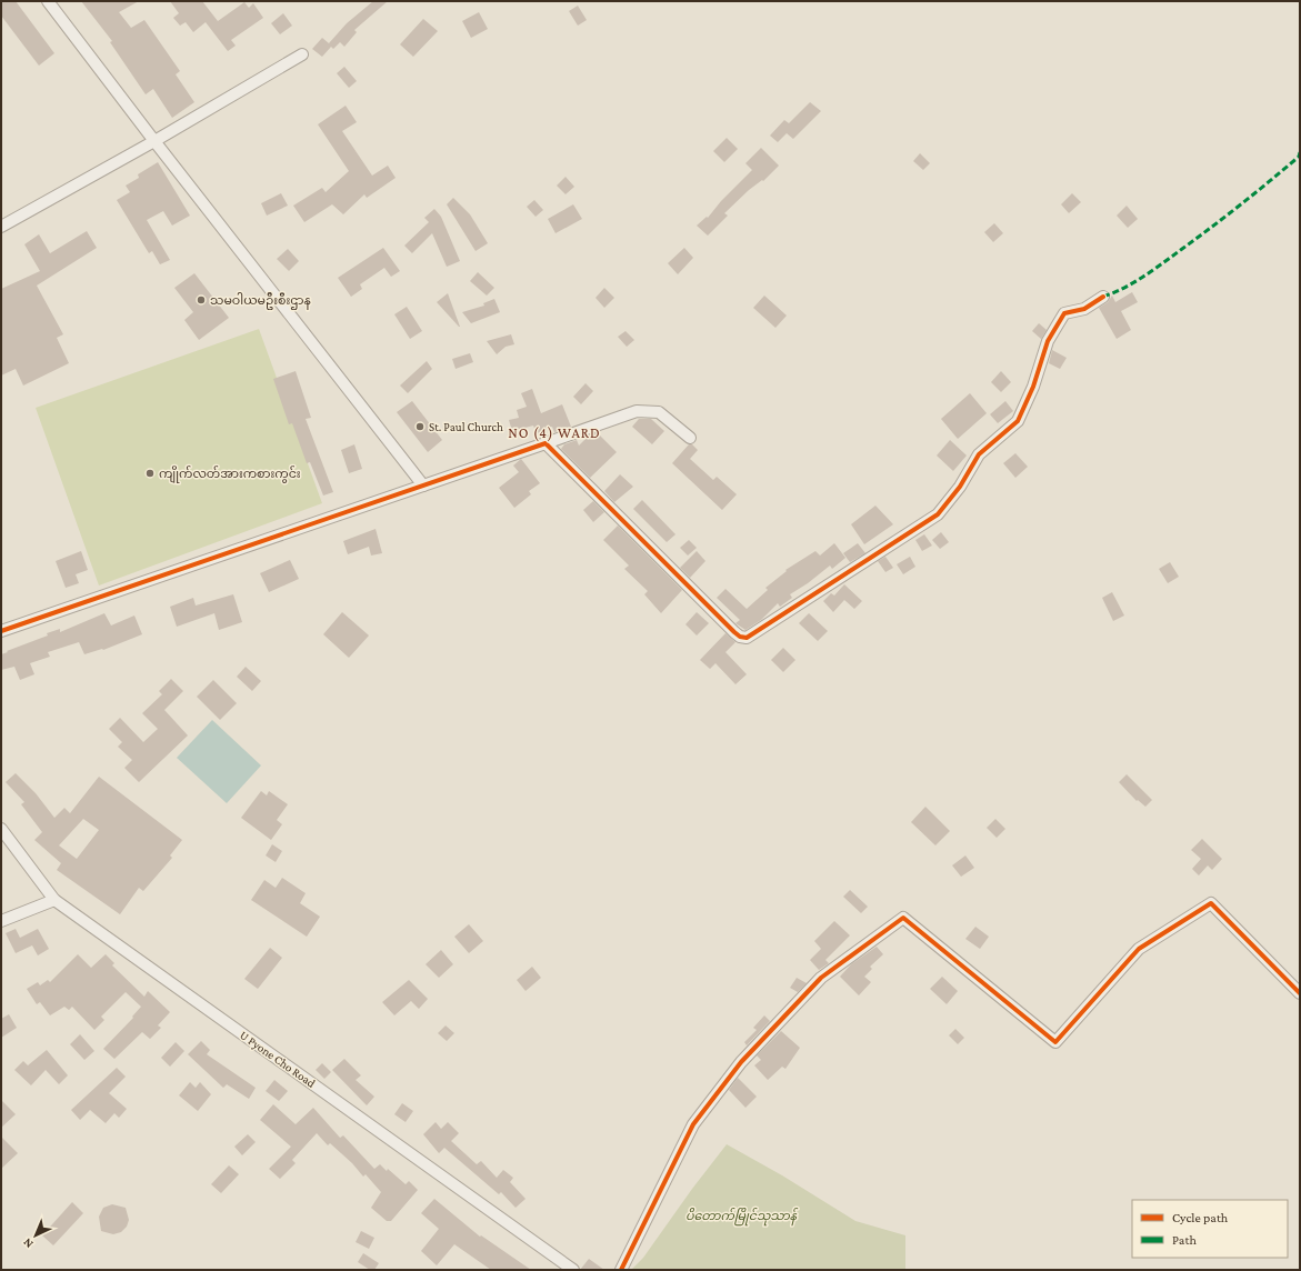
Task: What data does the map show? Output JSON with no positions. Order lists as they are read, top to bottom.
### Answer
{
  "streets": {
    "street": ["U Pyone Cho Road"]
  },
  "districts": ["NO (4) WARD"],
  "parks": ["ပိတောက်မြိုင်သုသာန်"],
  "places": ["သမဝါယမဦးစီးဌာန", "St. Paul Church", "ကျိုက်လတ်အားကစားကွင်း"],
  "legend": ["Cycle path", "Path"],
  "north": "bottom left"
}
